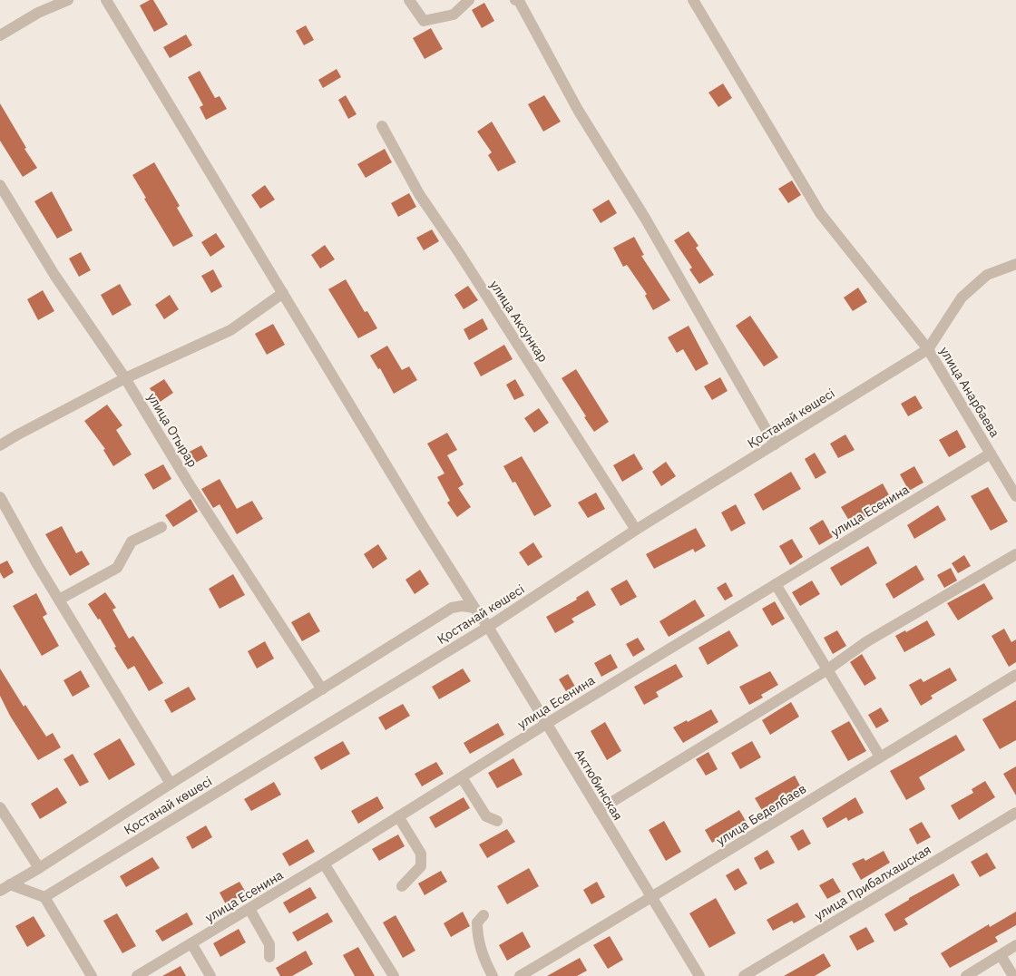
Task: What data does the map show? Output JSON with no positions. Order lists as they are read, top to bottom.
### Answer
{
  "streets": {
    "street": [
      "улица Аксункар",
      "улица Анарбаева",
      "Қостанай көшесі",
      "улица Отырар",
      "улица Есенина",
      "Актюбинская",
      "улица Беделбаев",
      "улица Прибалхашская"
    ]
  },
  "crossings": [
    ["улица Аксункар", "Қостанай көшесі"],
    ["улица Анарбаева", "Қостанай көшесі"],
    ["улица Анарбаева", "улица Есенина"],
    ["Қостанай көшесі", "Актюбинская"],
    ["улица Есенина", "Актюбинская"],
    ["Актюбинская", "улица Беделбаев"]
  ]
}
